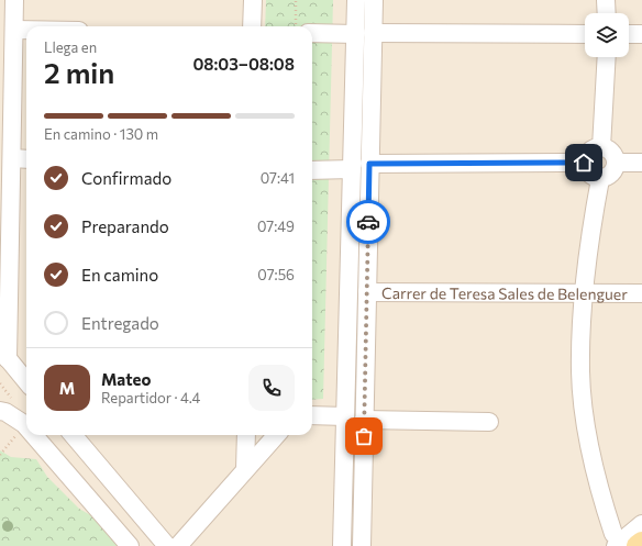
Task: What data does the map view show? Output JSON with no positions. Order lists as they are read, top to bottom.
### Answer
{
  "streets": {
    "street": ["Carrer de Teresa Sales de Belenguer"]
  },
  "page": {
    "heading": ["2 min", "Llega en", "08:03–08:08"],
    "panel": ["Mateo", "Repartidor · 4.4"],
    "bar": "En camino · 130 m",
    "list": [
      ["Confirmado", "07:41"],
      ["Preparando", "07:49"],
      ["En camino", "07:56"],
      "Entregado"
    ],
    "round": "M"
  }
}
